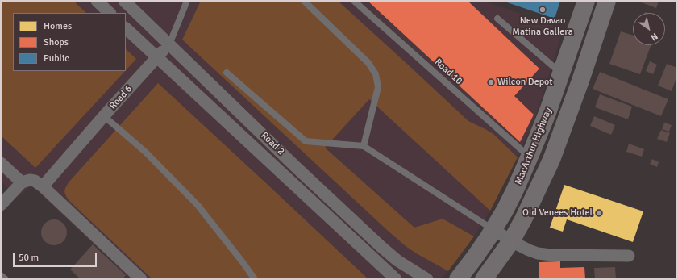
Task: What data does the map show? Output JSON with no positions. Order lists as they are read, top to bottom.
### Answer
{
  "streets": {
    "main road": ["MacArthur Highway"],
    "street": ["Road 6", "Road 2"],
    "lane": ["Road 10"]
  },
  "crossings": [
    ["Road 10", "MacArthur Highway"],
    ["Road 6", "Road 2"]
  ],
  "places": ["New Davao Matina Gallera", "Wilcon Depot", "Old Venees Hotel"],
  "legend": ["Homes", "Shops", "Public"],
  "scale_bar": "50 m",
  "north": "bottom right"
}
